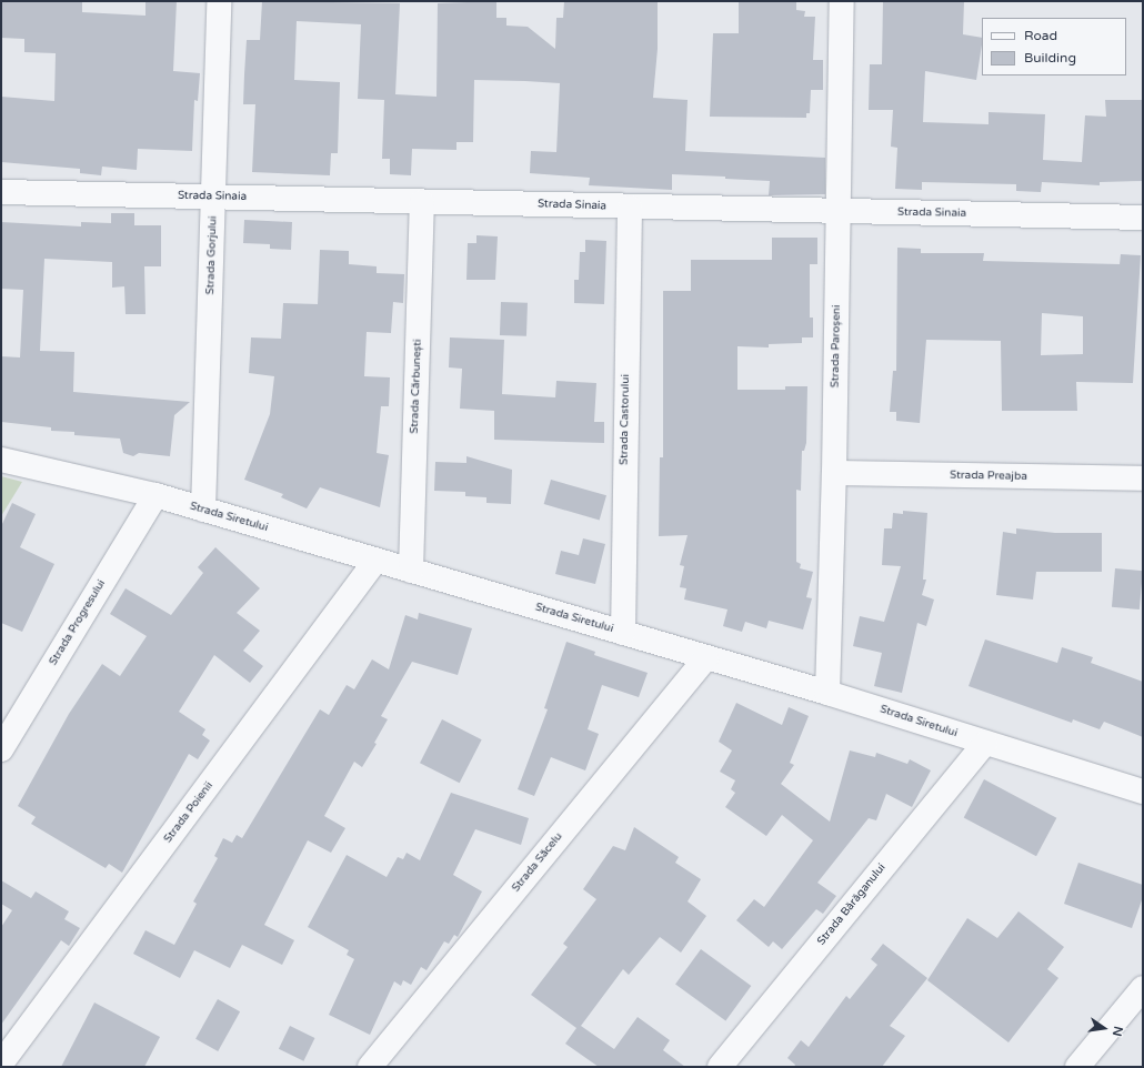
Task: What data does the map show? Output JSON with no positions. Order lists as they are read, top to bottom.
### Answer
{
  "streets": {
    "street": [
      "Strada Sinaia",
      "Strada Gorjului",
      "Strada Paroșeni",
      "Strada Cărbunești",
      "Strada Castorului",
      "Strada Preajba",
      "Strada Siretului",
      "Strada Progresului",
      "Strada Poienii",
      "Strada Săcelu",
      "Strada Bărăganului"
    ]
  },
  "crossings": [
    ["Strada Sinaia", "Strada Gorjului"],
    ["Strada Sinaia", "Strada Paroșeni"],
    ["Strada Sinaia", "Strada Cărbunești"],
    ["Strada Sinaia", "Strada Castorului"],
    ["Strada Gorjului", "Strada Siretului"],
    ["Strada Paroșeni", "Strada Preajba"],
    ["Strada Paroșeni", "Strada Siretului"],
    ["Strada Cărbunești", "Strada Siretului"],
    ["Strada Castorului", "Strada Siretului"],
    ["Strada Siretului", "Strada Progresului"],
    ["Strada Siretului", "Strada Poienii"],
    ["Strada Siretului", "Strada Săcelu"],
    ["Strada Siretului", "Strada Bărăganului"]
  ],
  "legend": ["Road", "Building"],
  "north": "right"
}
